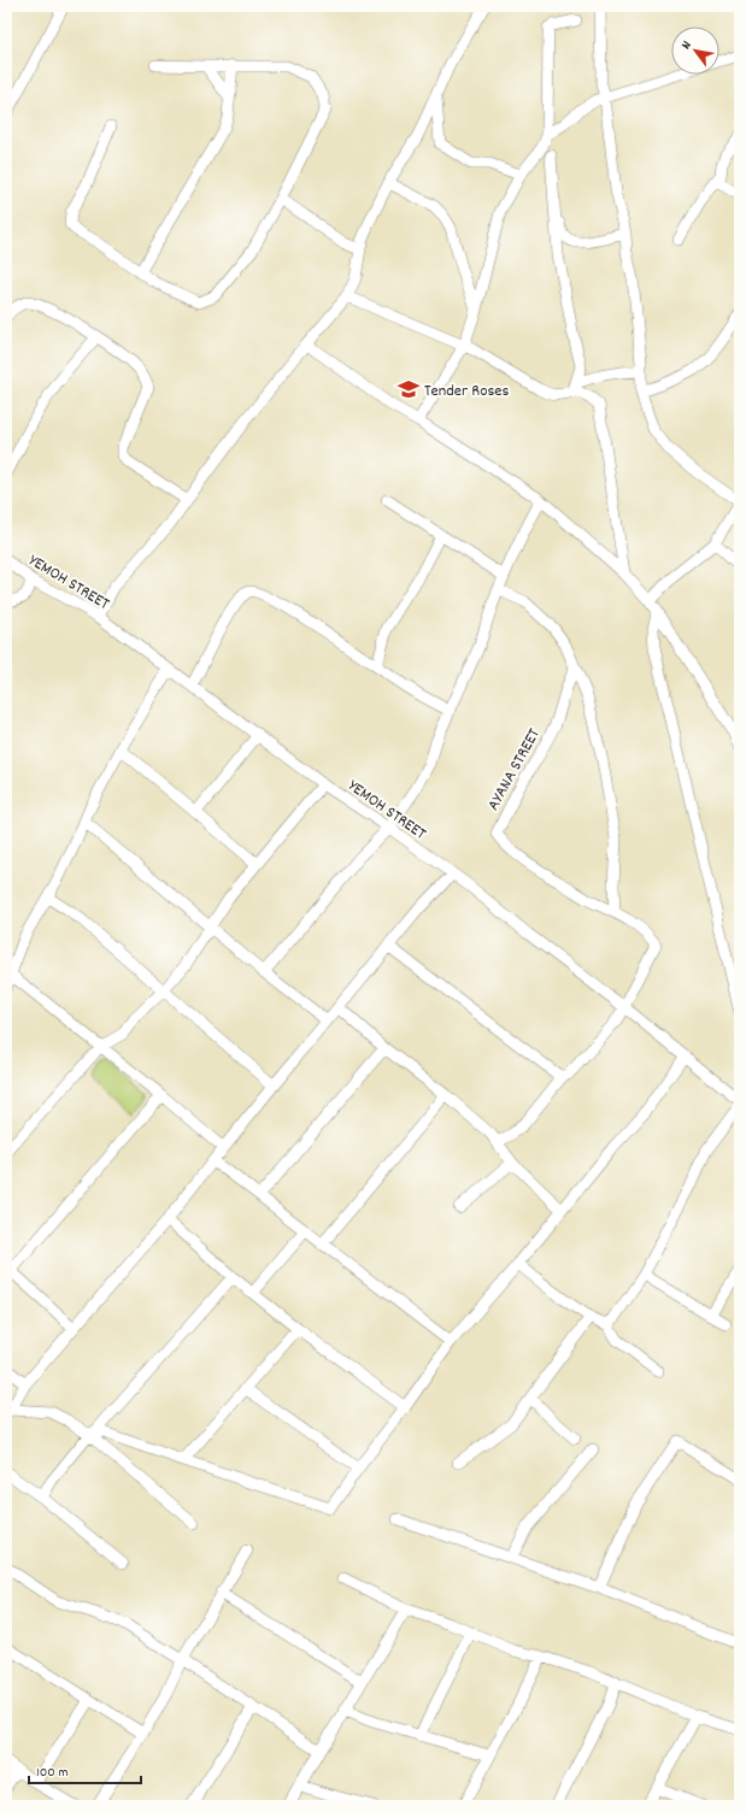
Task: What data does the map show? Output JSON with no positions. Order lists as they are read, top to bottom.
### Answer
{
  "streets": {
    "street": ["YEMOH STREET", "AYANA STREET"]
  },
  "places": {
    "school or university": ["Tender Roses"]
  },
  "scale_bar": "100 m",
  "north": "top left"
}
